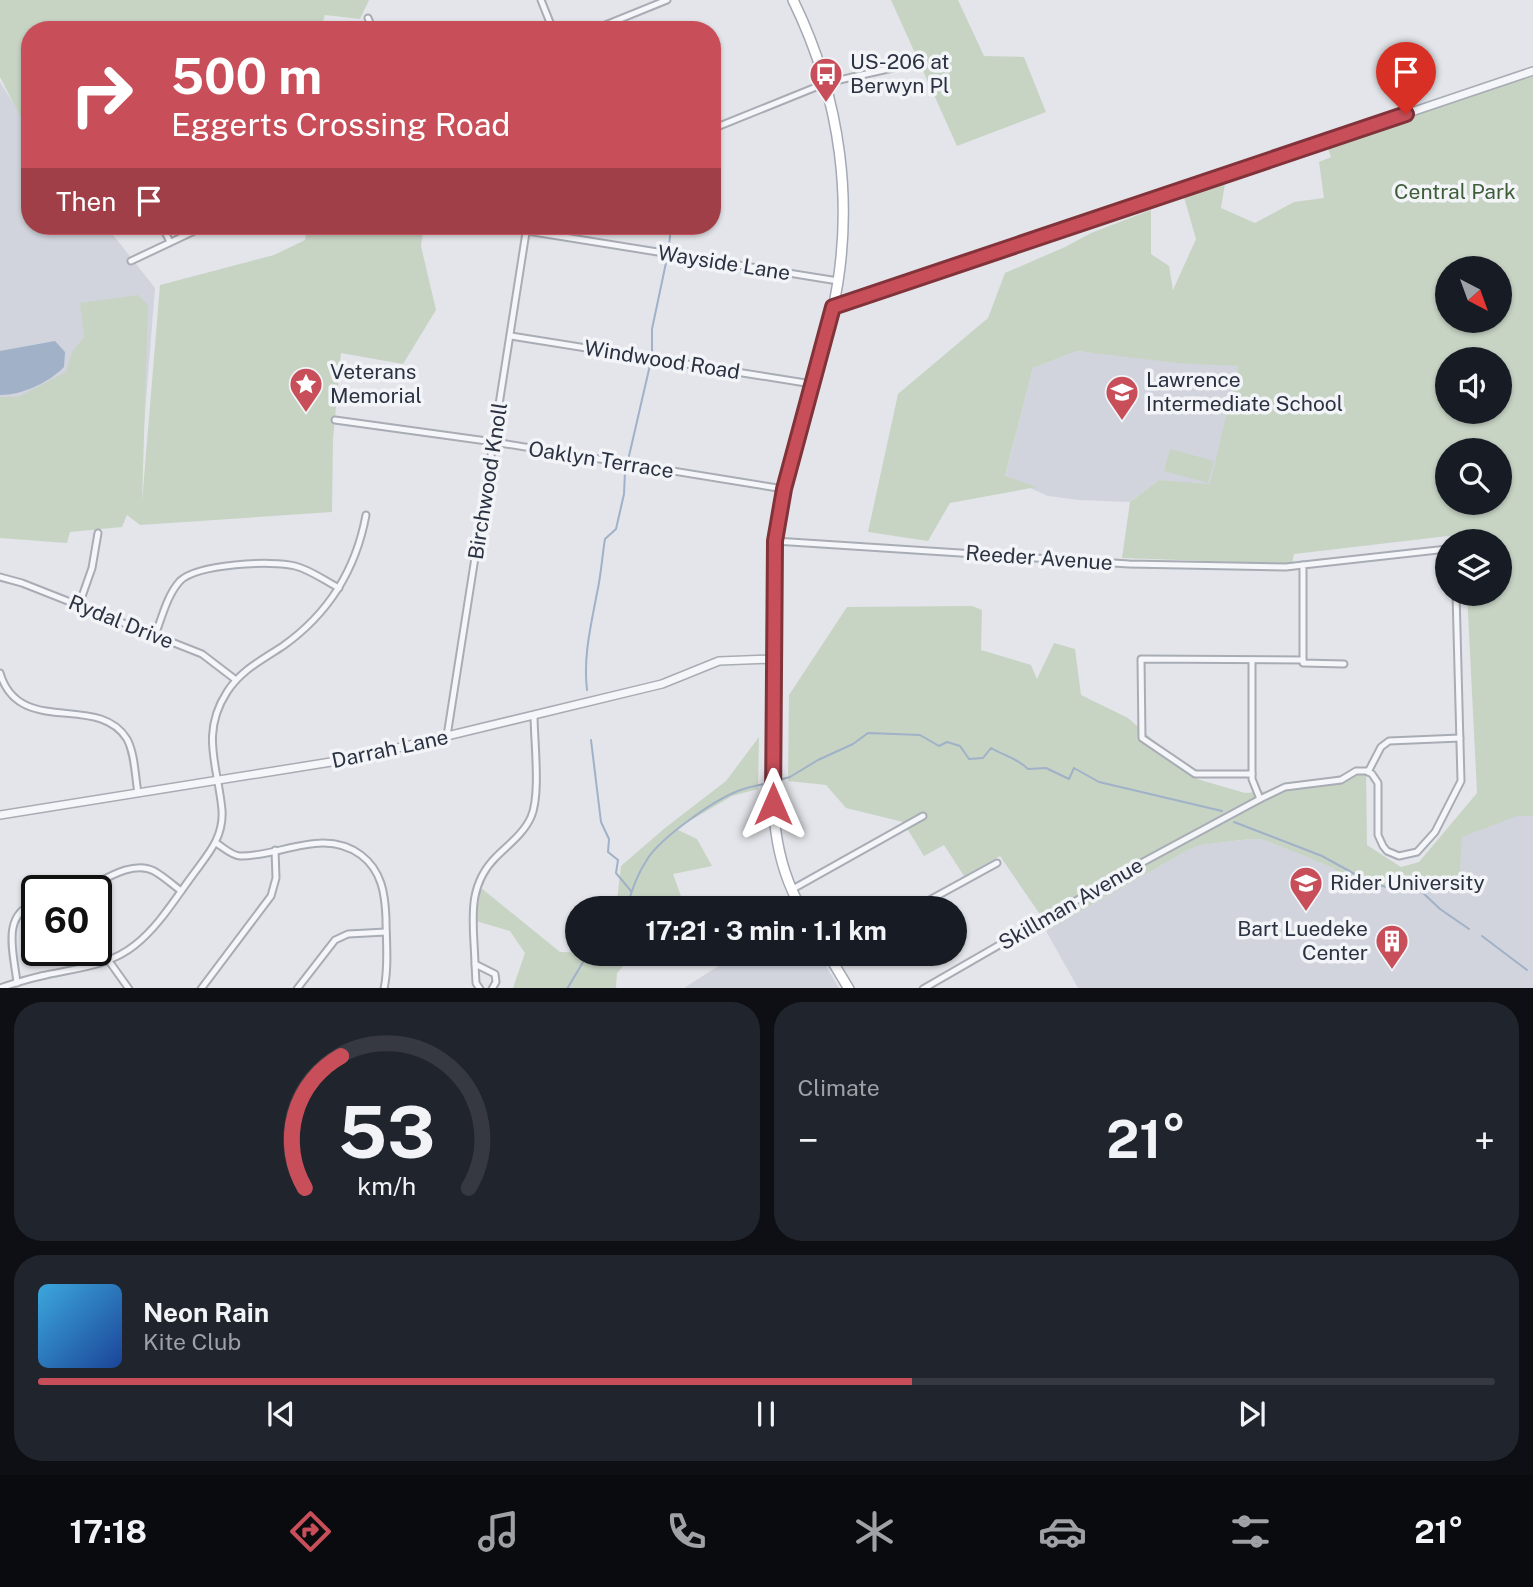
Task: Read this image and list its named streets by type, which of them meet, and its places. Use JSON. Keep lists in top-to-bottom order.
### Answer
{
  "streets": {
    "street": [
      "Wayside Lane",
      "Windwood Road",
      "Oaklyn Terrace",
      "Birchwood Knoll",
      "Reeder Avenue",
      "Rydal Drive",
      "Darrah Lane",
      "Skillman Avenue"
    ]
  },
  "crossings": [
    ["Windwood Road", "Birchwood Knoll"],
    ["Oaklyn Terrace", "Birchwood Knoll"],
    ["Birchwood Knoll", "Darrah Lane"]
  ],
  "parks": ["Central Park"],
  "places": {
    "bus stop": ["US-206 at Berwyn Pl"],
    "place": ["Veterans Memorial"],
    "school or university": ["Lawrence Intermediate School", "Rider University"],
    "building": ["Bart Luedeke Center"]
  },
  "north": "bottom right",
  "page": {
    "turn": ["500 m", "Eggerts Crossing Road"],
    "then": "Then",
    "limit": "60",
    "trip": "17:21 · 3 min · 1.1 km",
    "tile": "Climate",
    "heat": ["−", "21°", "+"],
    "song": ["Neon Rain", "Kite Club"],
    "tabs": ["17:18", "21°"],
    "gauge": ["53", "km/h"]
  }
}
